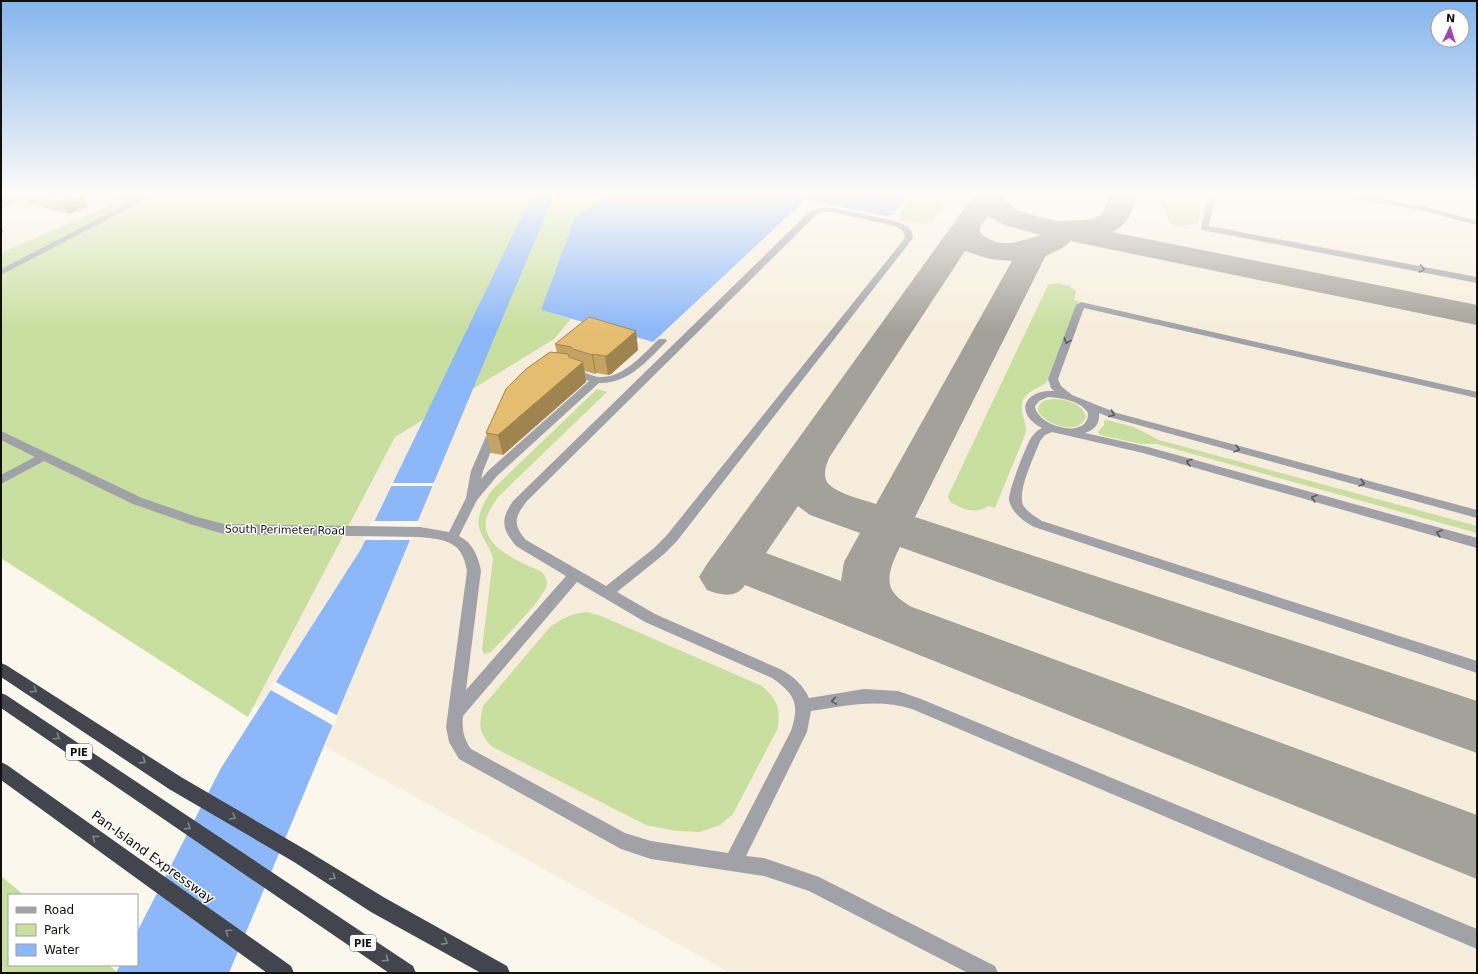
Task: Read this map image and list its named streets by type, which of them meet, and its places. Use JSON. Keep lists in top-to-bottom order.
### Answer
{
  "streets": {
    "highway": ["PIE", "Pan-Island Expressway"],
    "lane": ["South Perimeter Road"]
  },
  "legend": ["Road", "Park", "Water"],
  "north": "top"
}
